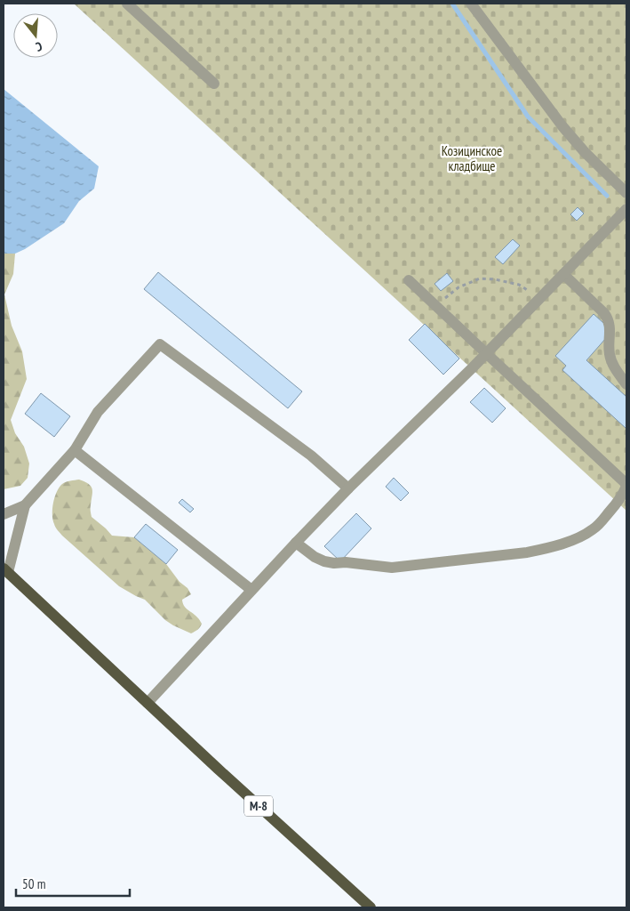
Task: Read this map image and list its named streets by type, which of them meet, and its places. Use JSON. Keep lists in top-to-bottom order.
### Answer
{
  "streets": {
    "main road": ["М-8"]
  },
  "parks": ["Козицинское кладбище"],
  "scale_bar": "50 m",
  "north": "bottom"
}
